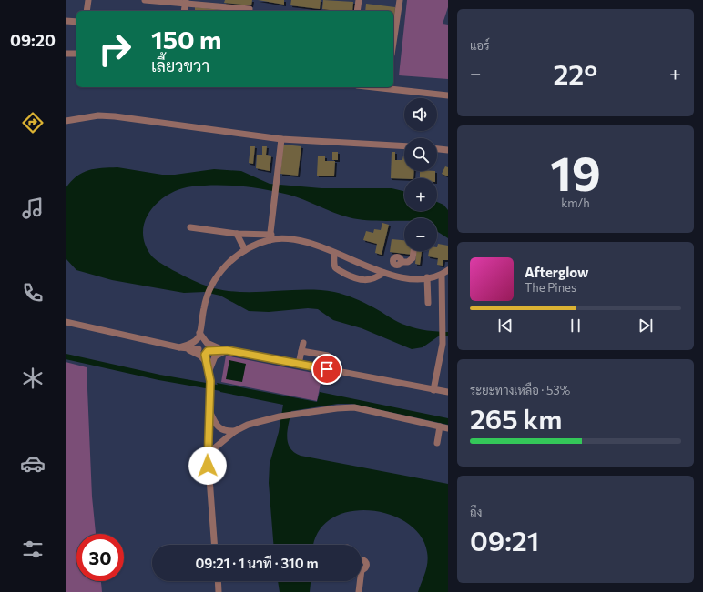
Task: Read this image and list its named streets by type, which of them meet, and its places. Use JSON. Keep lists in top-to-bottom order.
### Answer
{
  "page": {
    "tabs": "09:20",
    "tile": [
      "แอร์",
      ["19", "km/h"],
      ["ระยะทางเหลือ · 53%", "265 km"],
      ["ถึง", "09:21"]
    ],
    "turn": ["150 m", "เลี้ยวขวา"],
    "heat": ["−", "22°", "+"],
    "map_buttons": ["+", "−"],
    "song": ["Afterglow", "The Pines"],
    "limit": "30",
    "trip": "09:21 · 1 นาที · 310 m"
  }
}
